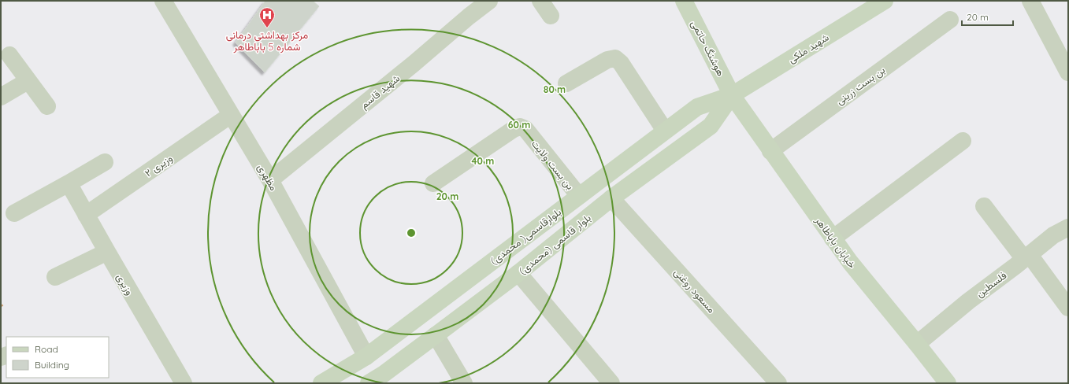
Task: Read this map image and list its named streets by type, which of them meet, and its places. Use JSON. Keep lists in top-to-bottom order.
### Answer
{
  "streets": {
    "main road": [
      "هوشنگ حاتمی",
      "شهید ملکی",
      "بلوارقاسمی( محمدی)",
      "خیابان باباطاهر",
      "بلوار قاسمی (محمدی)"
    ],
    "street": [
      "بن بست زرینی",
      "شهید قاسم",
      "بن بست ولایت",
      "وزیری ۲",
      "مظهری",
      "وزیری",
      "فلسطین",
      "مسعود روغنی"
    ]
  },
  "crossings": [
    ["هوشنگ حاتمی", "شهید ملکی"],
    ["هوشنگ حاتمی", "بلوارقاسمی( محمدی)"],
    ["هوشنگ حاتمی", "خیابان باباطاهر"],
    ["هوشنگ حاتمی", "بلوار قاسمی (محمدی)"],
    ["شهید ملکی", "بلوارقاسمی( محمدی)"],
    ["شهید ملکی", "خیابان باباطاهر"],
    ["شهید ملکی", "بلوار قاسمی (محمدی)"],
    ["بن بست زرینی", "خیابان باباطاهر"],
    ["شهید قاسم", "مظهری"],
    ["بن بست ولایت", "بلوارقاسمی( محمدی)"],
    ["وزیری ۲", "مظهری"],
    ["وزیری ۲", "وزیری"],
    ["مظهری", "بلوارقاسمی( محمدی)"],
    ["بلوارقاسمی( محمدی)", "خیابان باباطاهر"],
    ["بلوارقاسمی( محمدی)", "بلوار قاسمی (محمدی)"],
    ["خیابان باباطاهر", "بلوار قاسمی (محمدی)"],
    ["خیابان باباطاهر", "فلسطین"],
    ["بلوار قاسمی (محمدی)", "مسعود روغنی"]
  ],
  "places": {
    "hospital": ["مرکز بهداشتی درمانی شماره 5 باباطاهر"]
  },
  "legend": ["Road", "Building"],
  "scale_bar": "20 m",
  "rings": [
    "80 m",
    "60 m",
    "40 m",
    "20 m"
  ]
}
